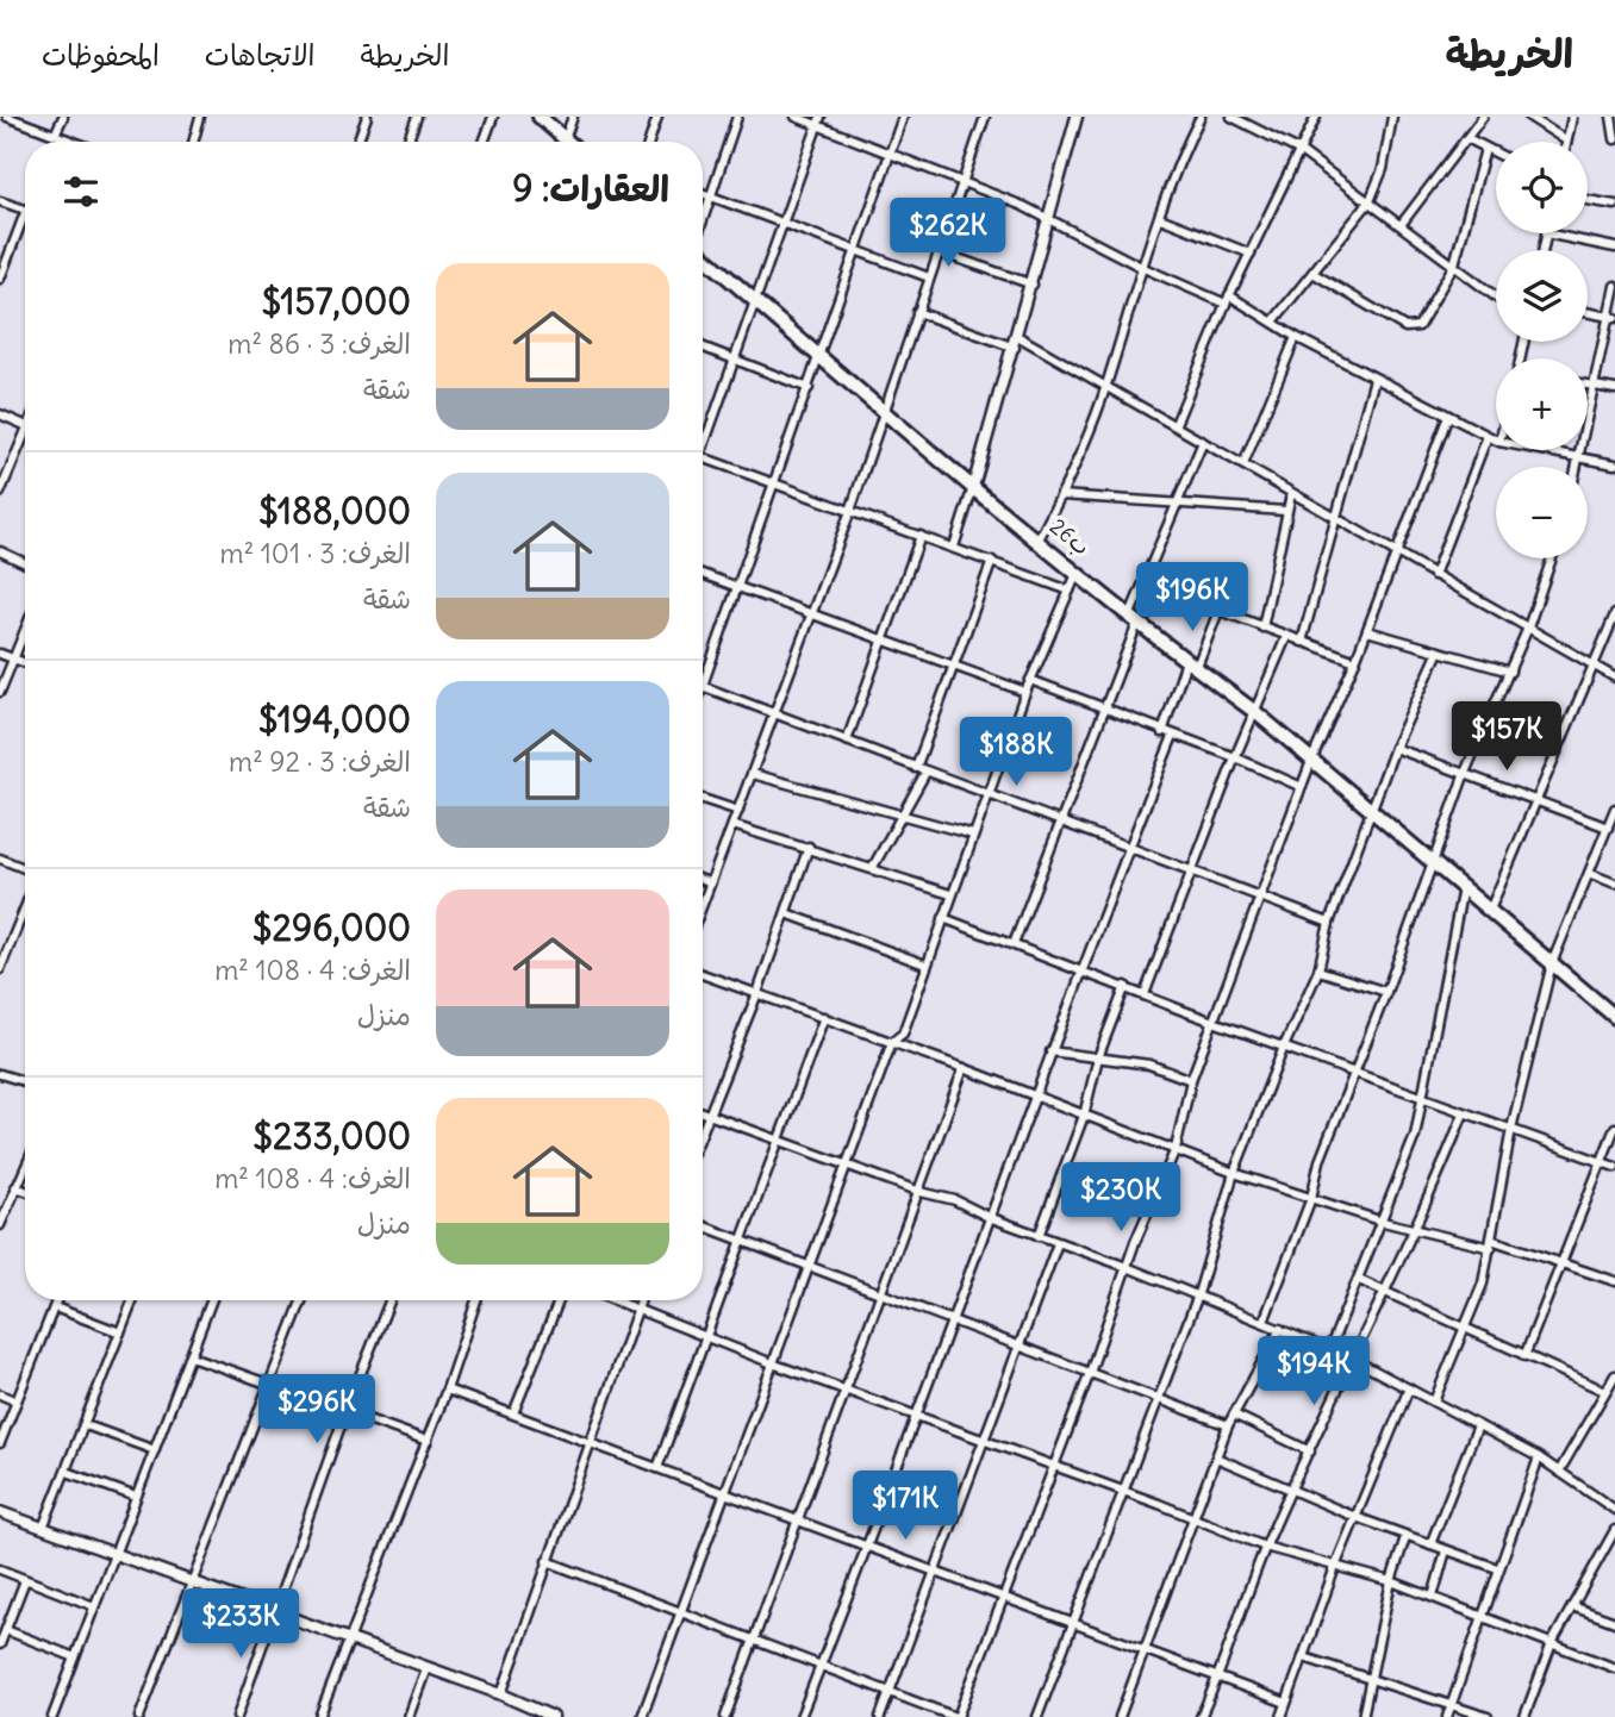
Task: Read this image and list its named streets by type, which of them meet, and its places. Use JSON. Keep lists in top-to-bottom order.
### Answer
{
  "streets": {
    "highway": ["26ب"]
  },
  "page": {
    "header": "الخريطة",
    "nav": ["الخريطة", "الاتجاهات", "المحفوظات"],
    "map_buttons": ["+", "−"],
    "heading": "العقارات: 9",
    "price": [
      "$262K",
      "$196K",
      "$157K",
      "$188K",
      "$230K",
      "$194K",
      "$296K",
      "$171K",
      "$233K"
    ],
    "list": [
      {
        "name": "$157,000",
        "note": "الغرف: 3 · 86 m² · شقة"
      },
      {
        "name": "$188,000",
        "note": "الغرف: 3 · 101 m² · شقة"
      },
      {
        "name": "$194,000",
        "note": "الغرف: 3 · 92 m² · شقة"
      },
      {
        "name": "$296,000",
        "note": "الغرف: 4 · 108 m² · منزل"
      },
      {
        "name": "$233,000",
        "note": "الغرف: 4 · 108 m² · منزل"
      }
    ]
  }
}
